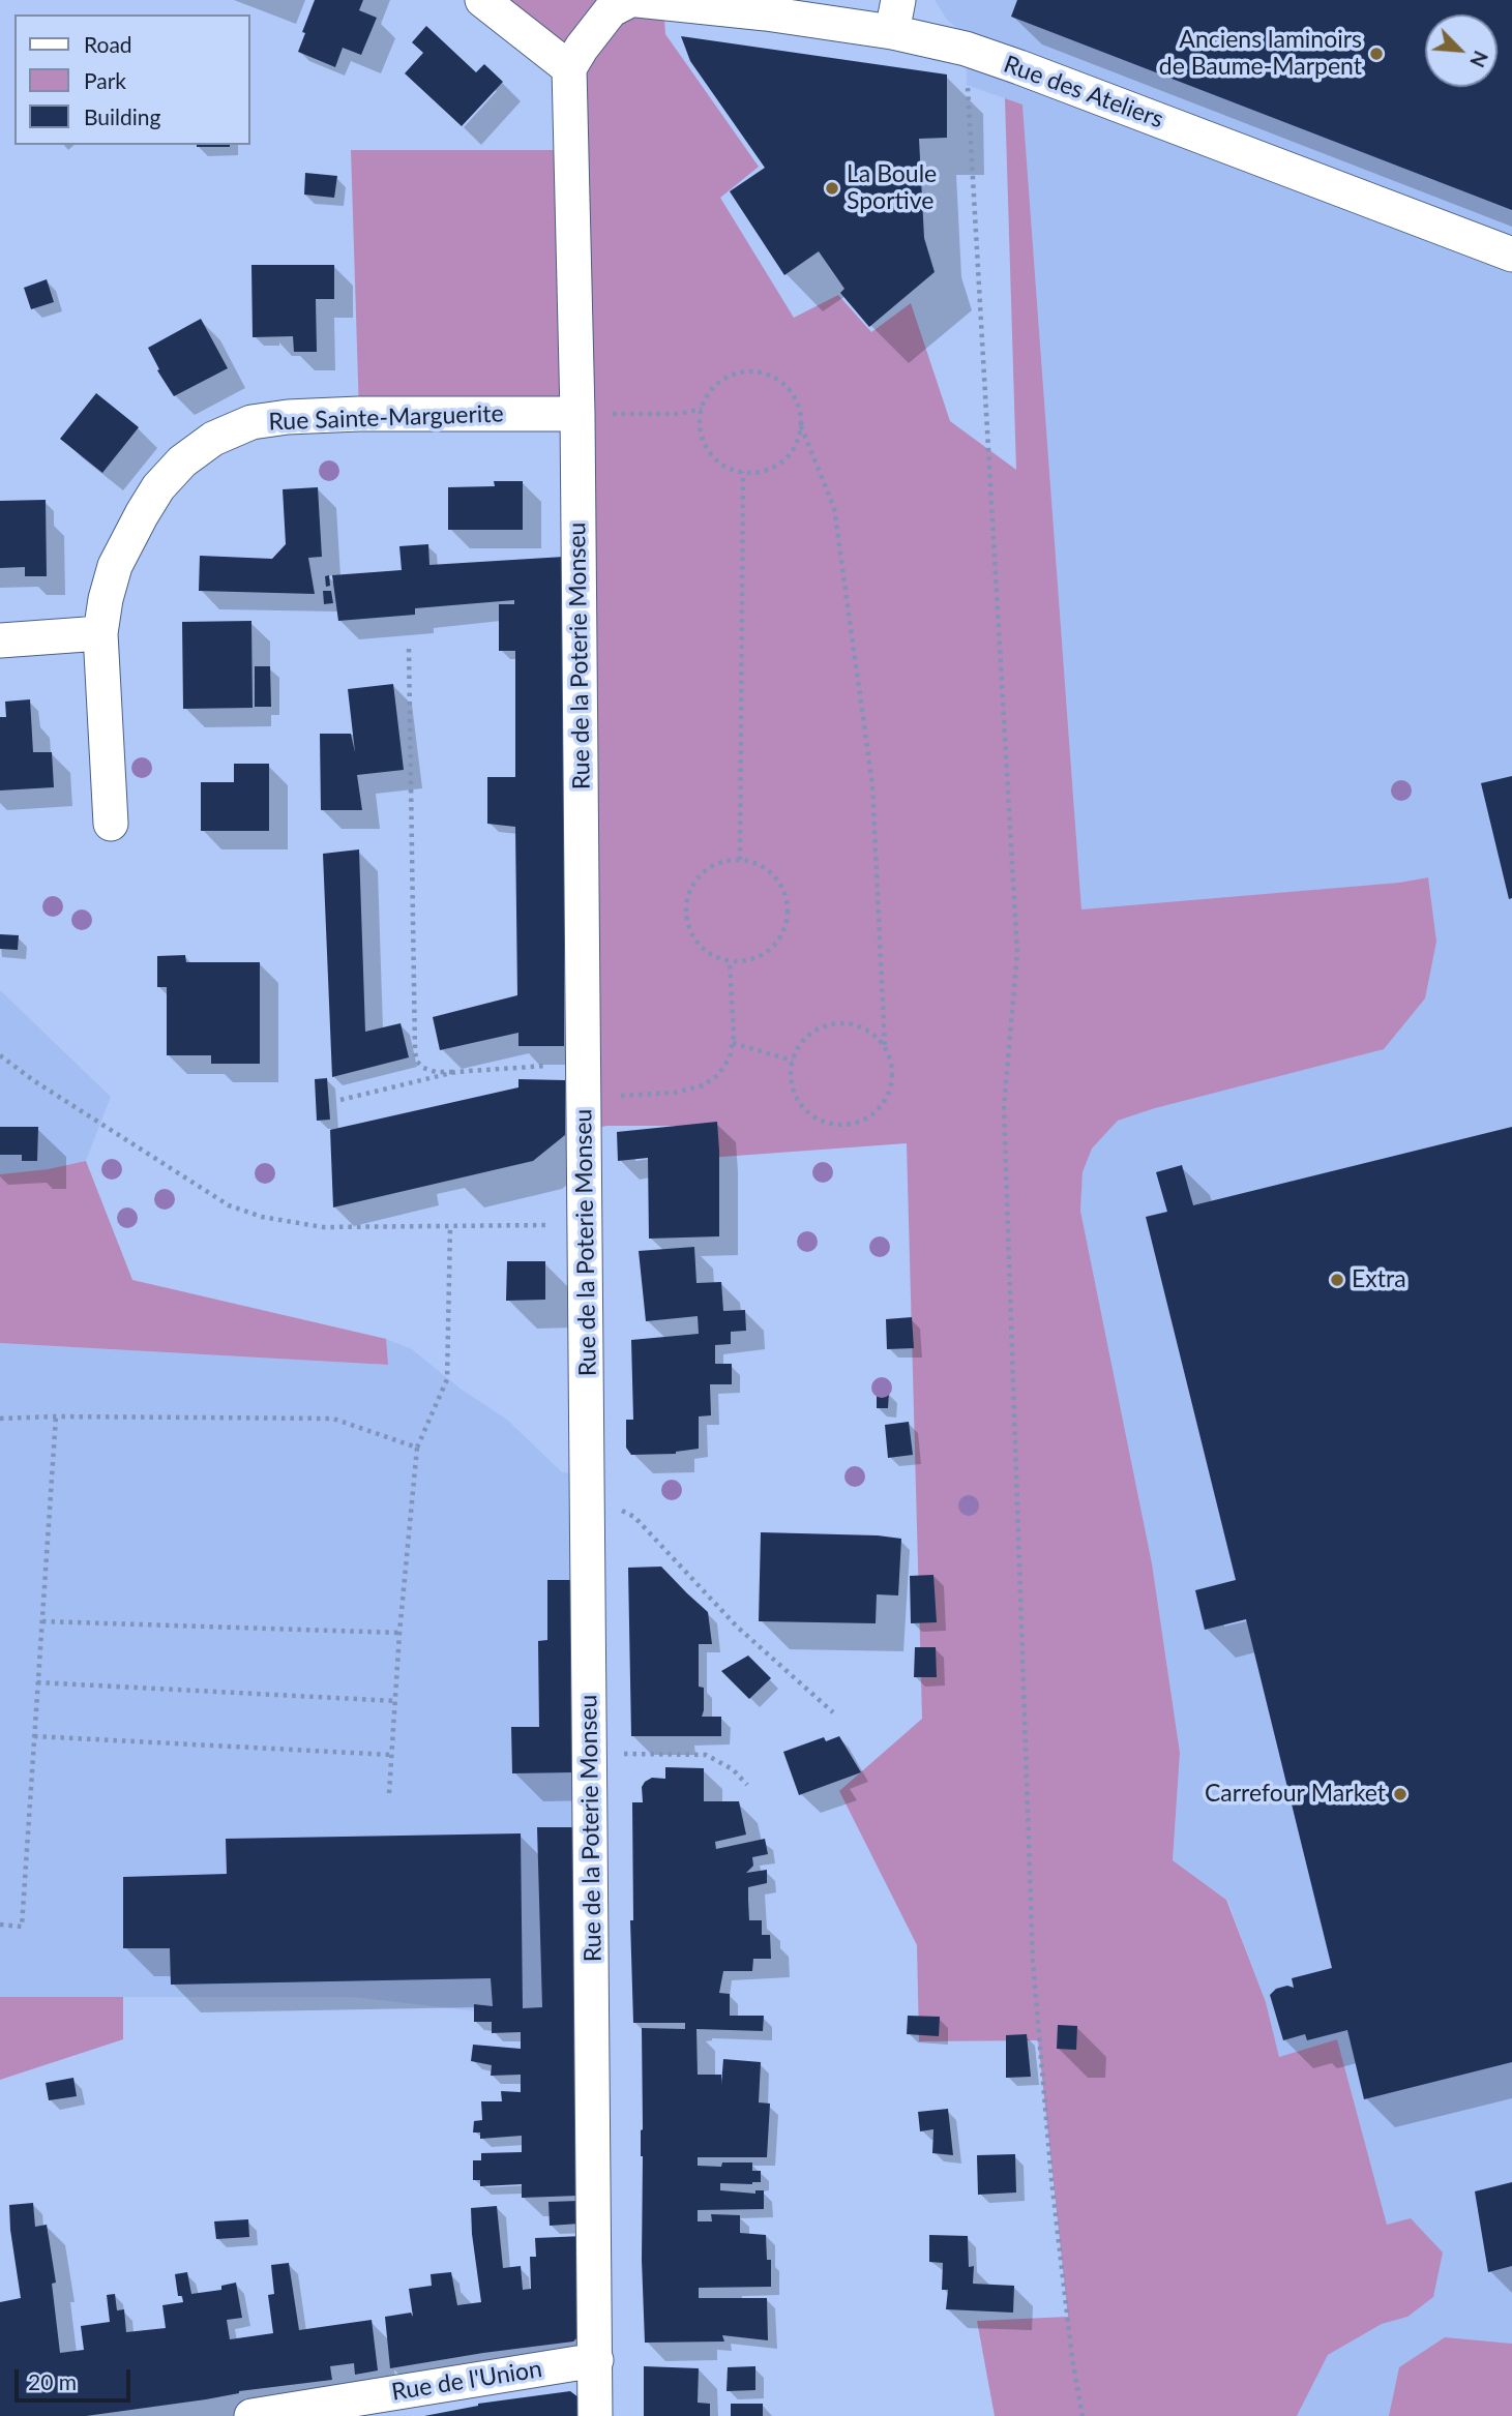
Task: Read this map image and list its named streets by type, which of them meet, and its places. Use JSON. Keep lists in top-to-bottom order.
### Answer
{
  "streets": {
    "street": [
      "Rue des Ateliers",
      "Rue Sainte-Marguerite",
      "Rue de la Poterie Monseu",
      "Rue de l'Union"
    ]
  },
  "crossings": [
    ["Rue Sainte-Marguerite", "Rue de la Poterie Monseu"],
    ["Rue de la Poterie Monseu", "Rue de l'Union"]
  ],
  "places": [
    "Anciens laminoirs de Baume-Marpent",
    "La Boule Sportive",
    "Extra",
    "Carrefour Market"
  ],
  "legend": ["Road", "Park", "Building"],
  "scale_bar": "20 m",
  "north": "bottom right"
}
